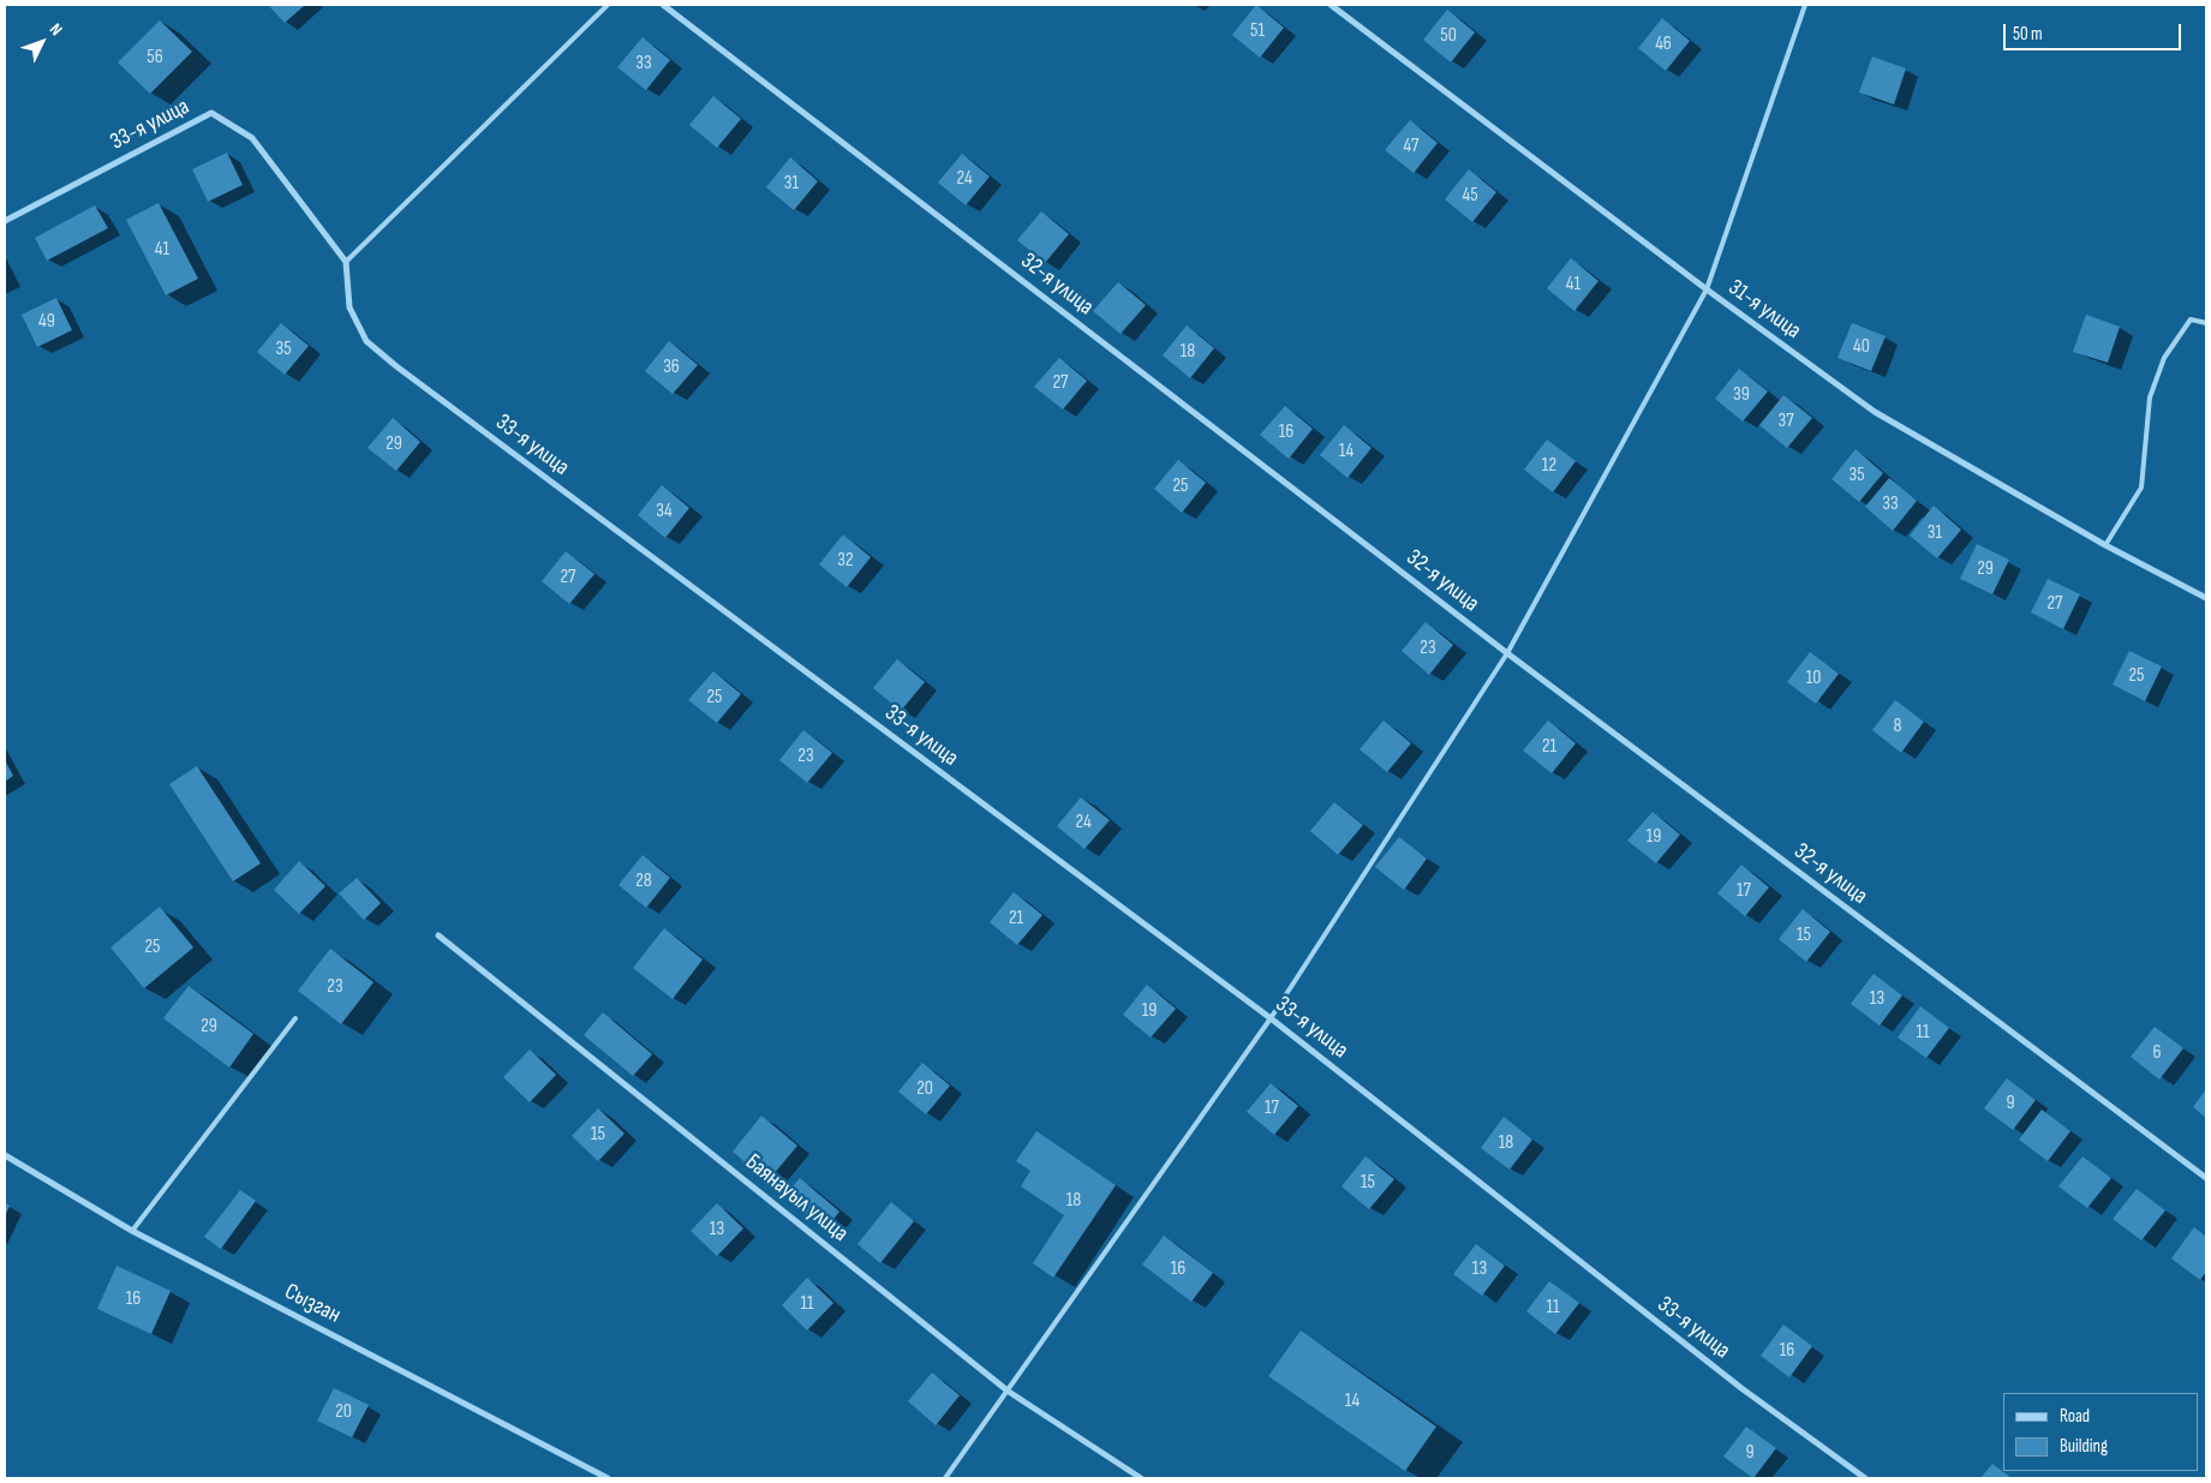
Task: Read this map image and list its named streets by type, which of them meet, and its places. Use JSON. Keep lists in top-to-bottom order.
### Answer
{
  "streets": {
    "street": [
      "33-я улица",
      "32-я улица",
      "31-я улица",
      "Баянауыл улица",
      "Сызган"
    ]
  },
  "house_numbers": [
    "51",
    "50",
    "46",
    "56",
    "33",
    "47",
    "24",
    "31",
    "45",
    "41",
    "41",
    "49",
    "40",
    "35",
    "18",
    "36",
    "27",
    "39",
    "37",
    "16",
    "29",
    "14",
    "12",
    "35",
    "25",
    "33",
    "34",
    "31",
    "32",
    "29",
    "27",
    "27",
    "23",
    "25",
    "10",
    "25",
    "8",
    "21",
    "23",
    "24",
    "19",
    "28",
    "17",
    "21",
    "15",
    "25",
    "23",
    "13",
    "19",
    "29",
    "11",
    "6",
    "20",
    "9",
    "17",
    "15",
    "18",
    "15",
    "18",
    "13",
    "16",
    "13",
    "16",
    "11",
    "11",
    "16",
    "14",
    "20",
    "9"
  ],
  "legend": ["Road", "Building"],
  "scale_bar": "50 m",
  "north": "top right"
}
